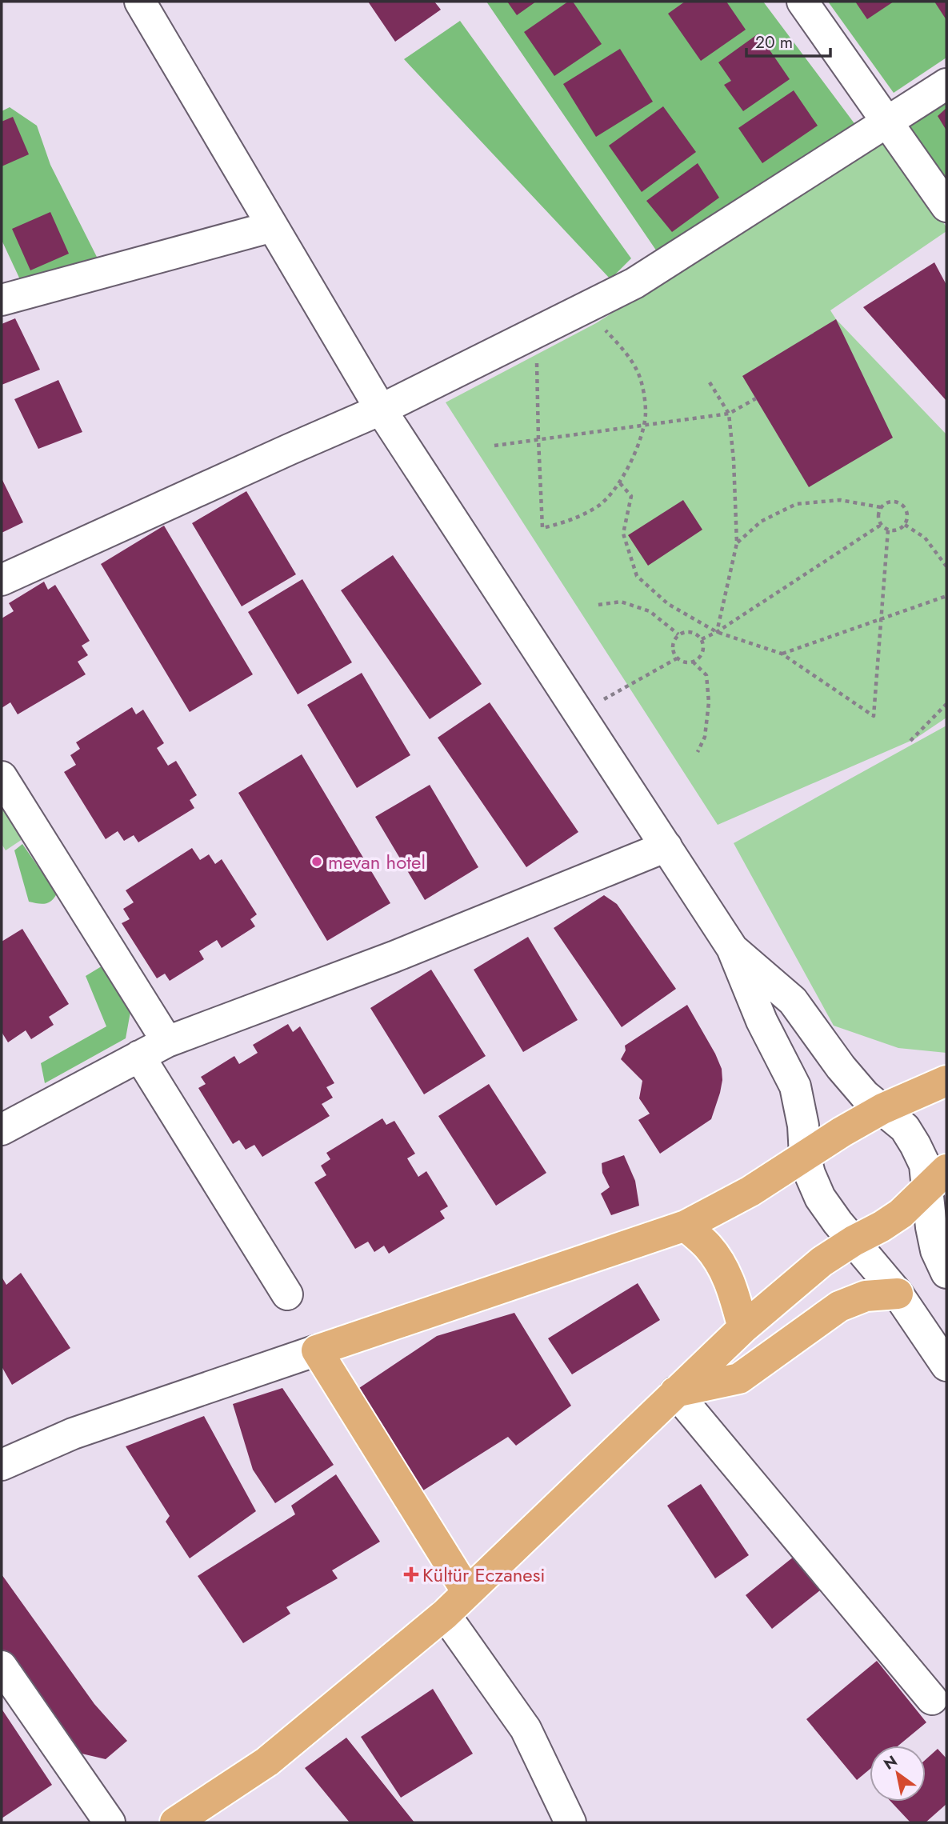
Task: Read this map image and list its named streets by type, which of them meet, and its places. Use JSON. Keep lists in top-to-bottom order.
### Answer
{
  "places": {
    "other": ["mevan hotel"],
    "health": ["Kültür Eczanesi"]
  },
  "scale_bar": "20 m",
  "north": "top left"
}
